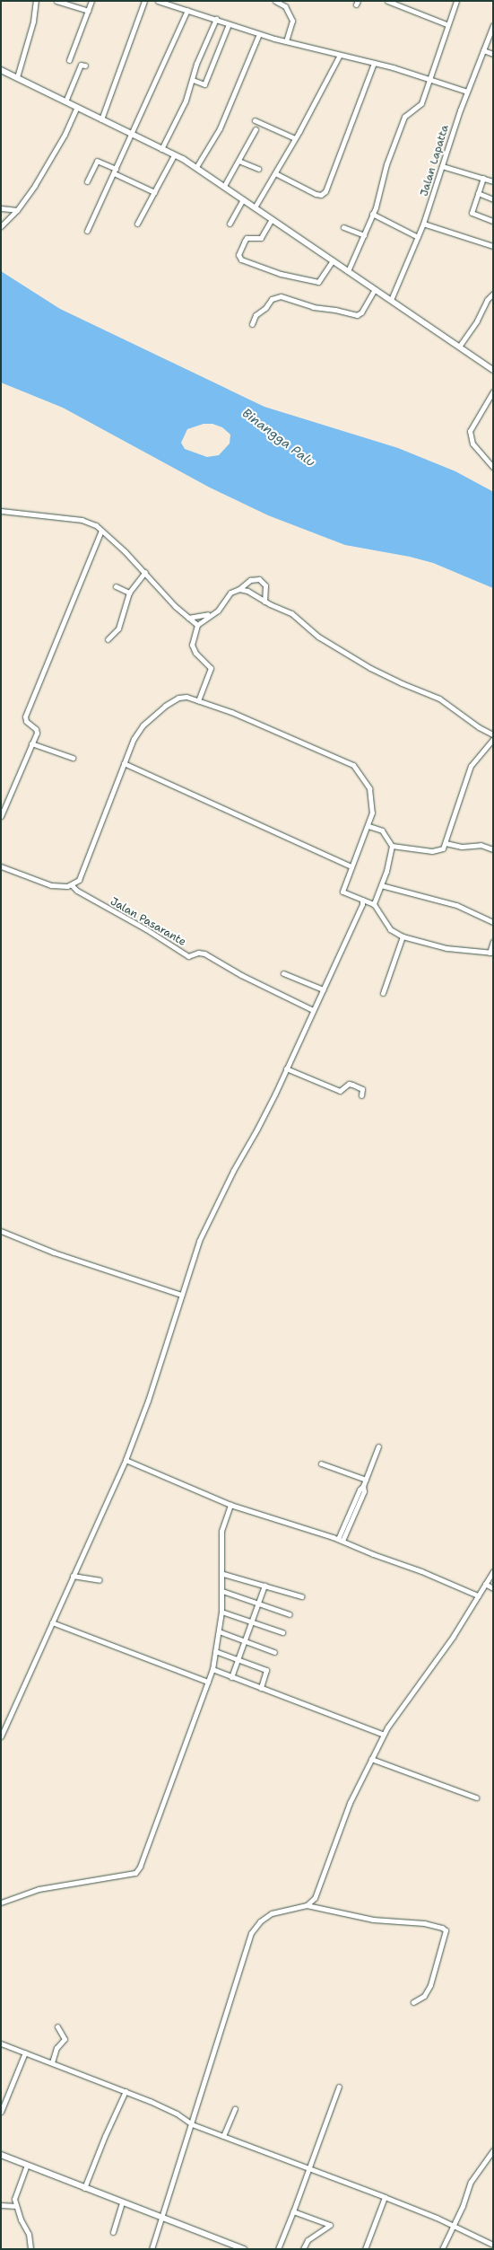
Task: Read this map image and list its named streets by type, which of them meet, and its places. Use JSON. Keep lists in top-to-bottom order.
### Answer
{
  "streets": {
    "street": ["Jalan Lapatta", "Jalan Pasarante"]
  },
  "water": ["Binangga Palu"]
}
